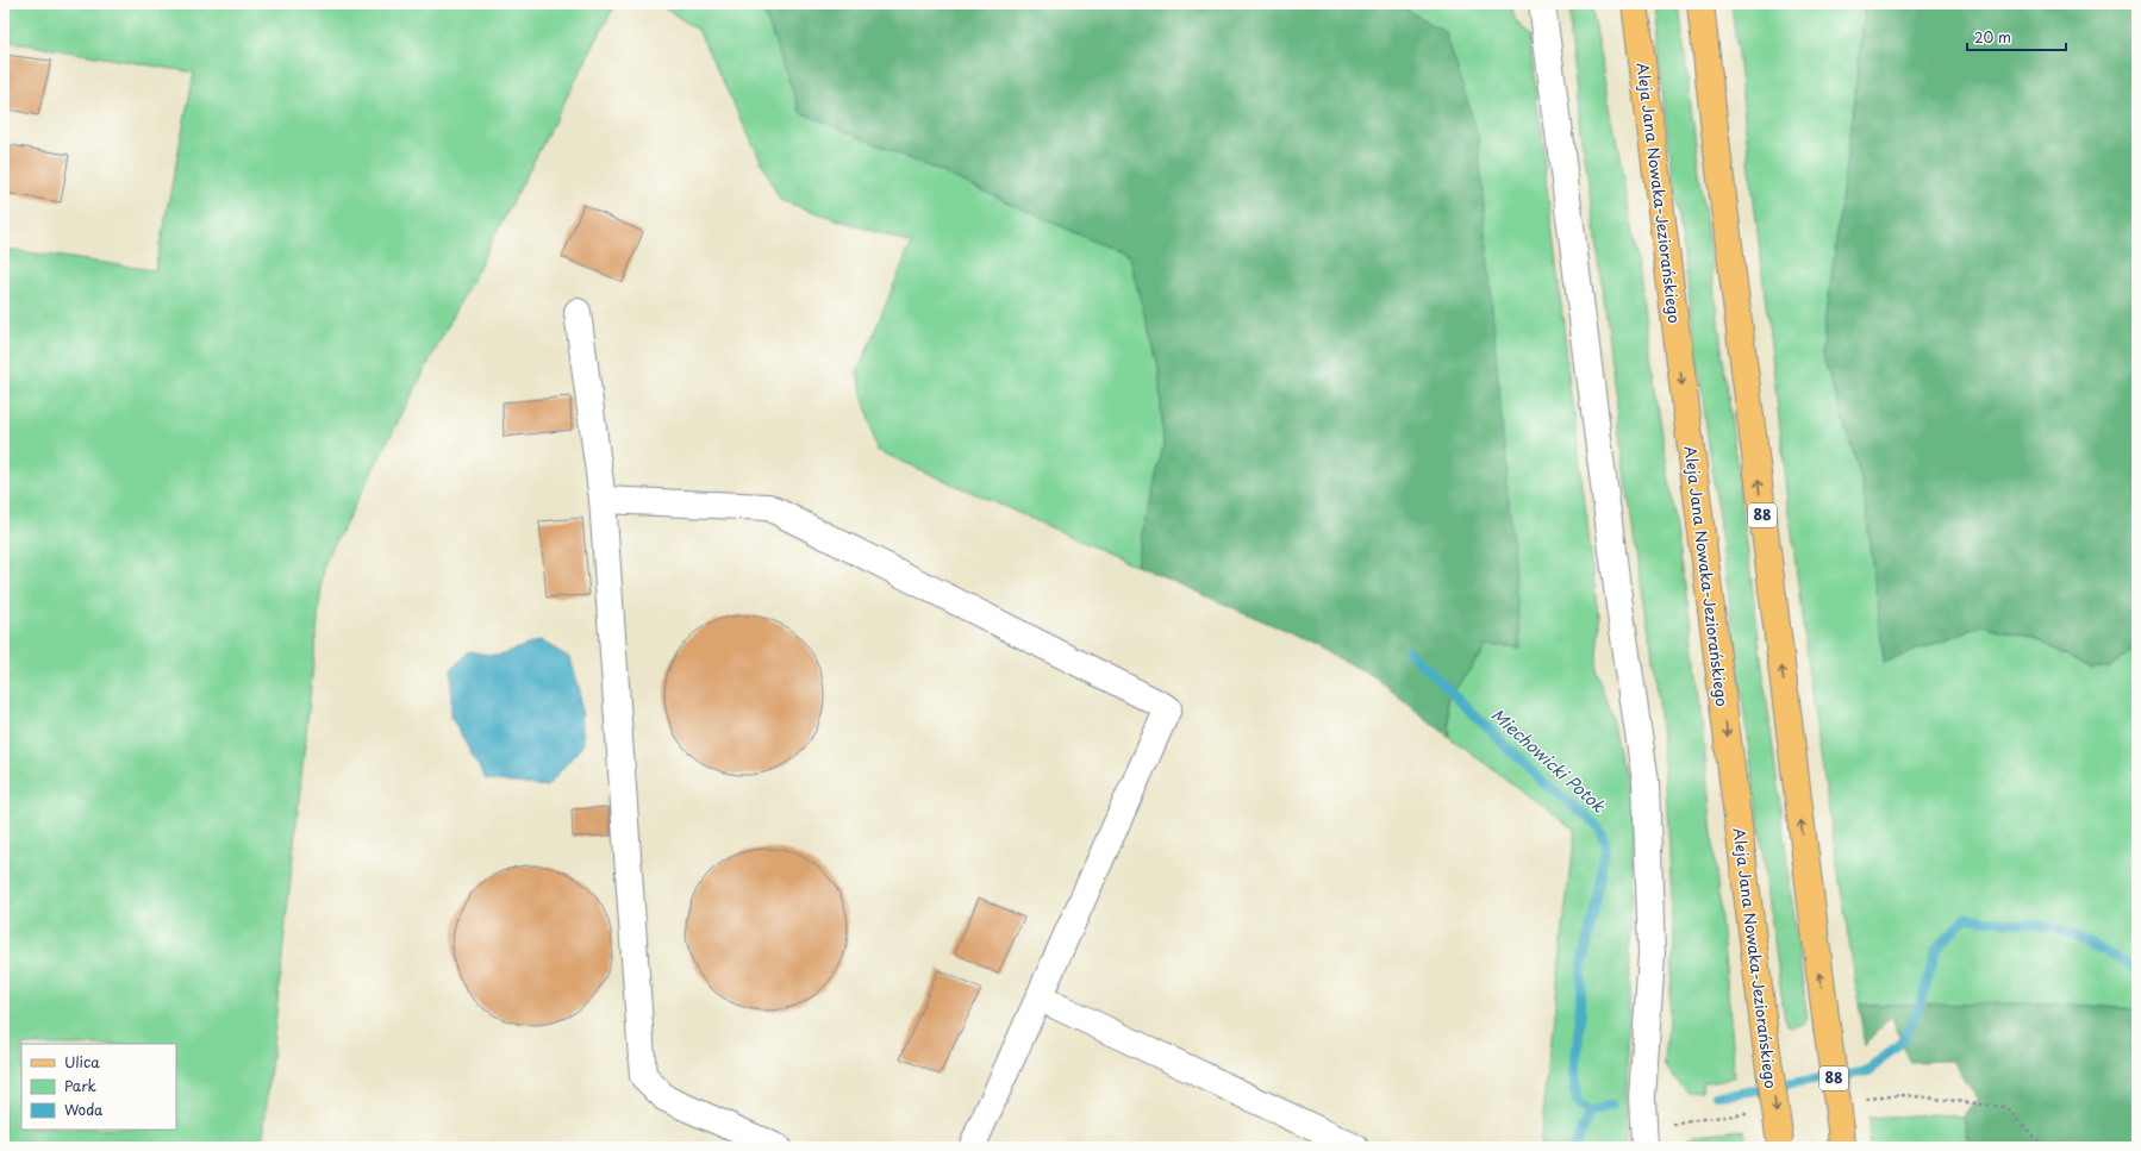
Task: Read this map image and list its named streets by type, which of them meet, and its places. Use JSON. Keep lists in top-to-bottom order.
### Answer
{
  "streets": {
    "main road": ["Aleja Jana Nowaka-Jeziorańskiego", "88"]
  },
  "water": ["Miechowicki Potok"],
  "legend": ["Ulica", "Park", "Woda"],
  "scale_bar": "20 m"
}
